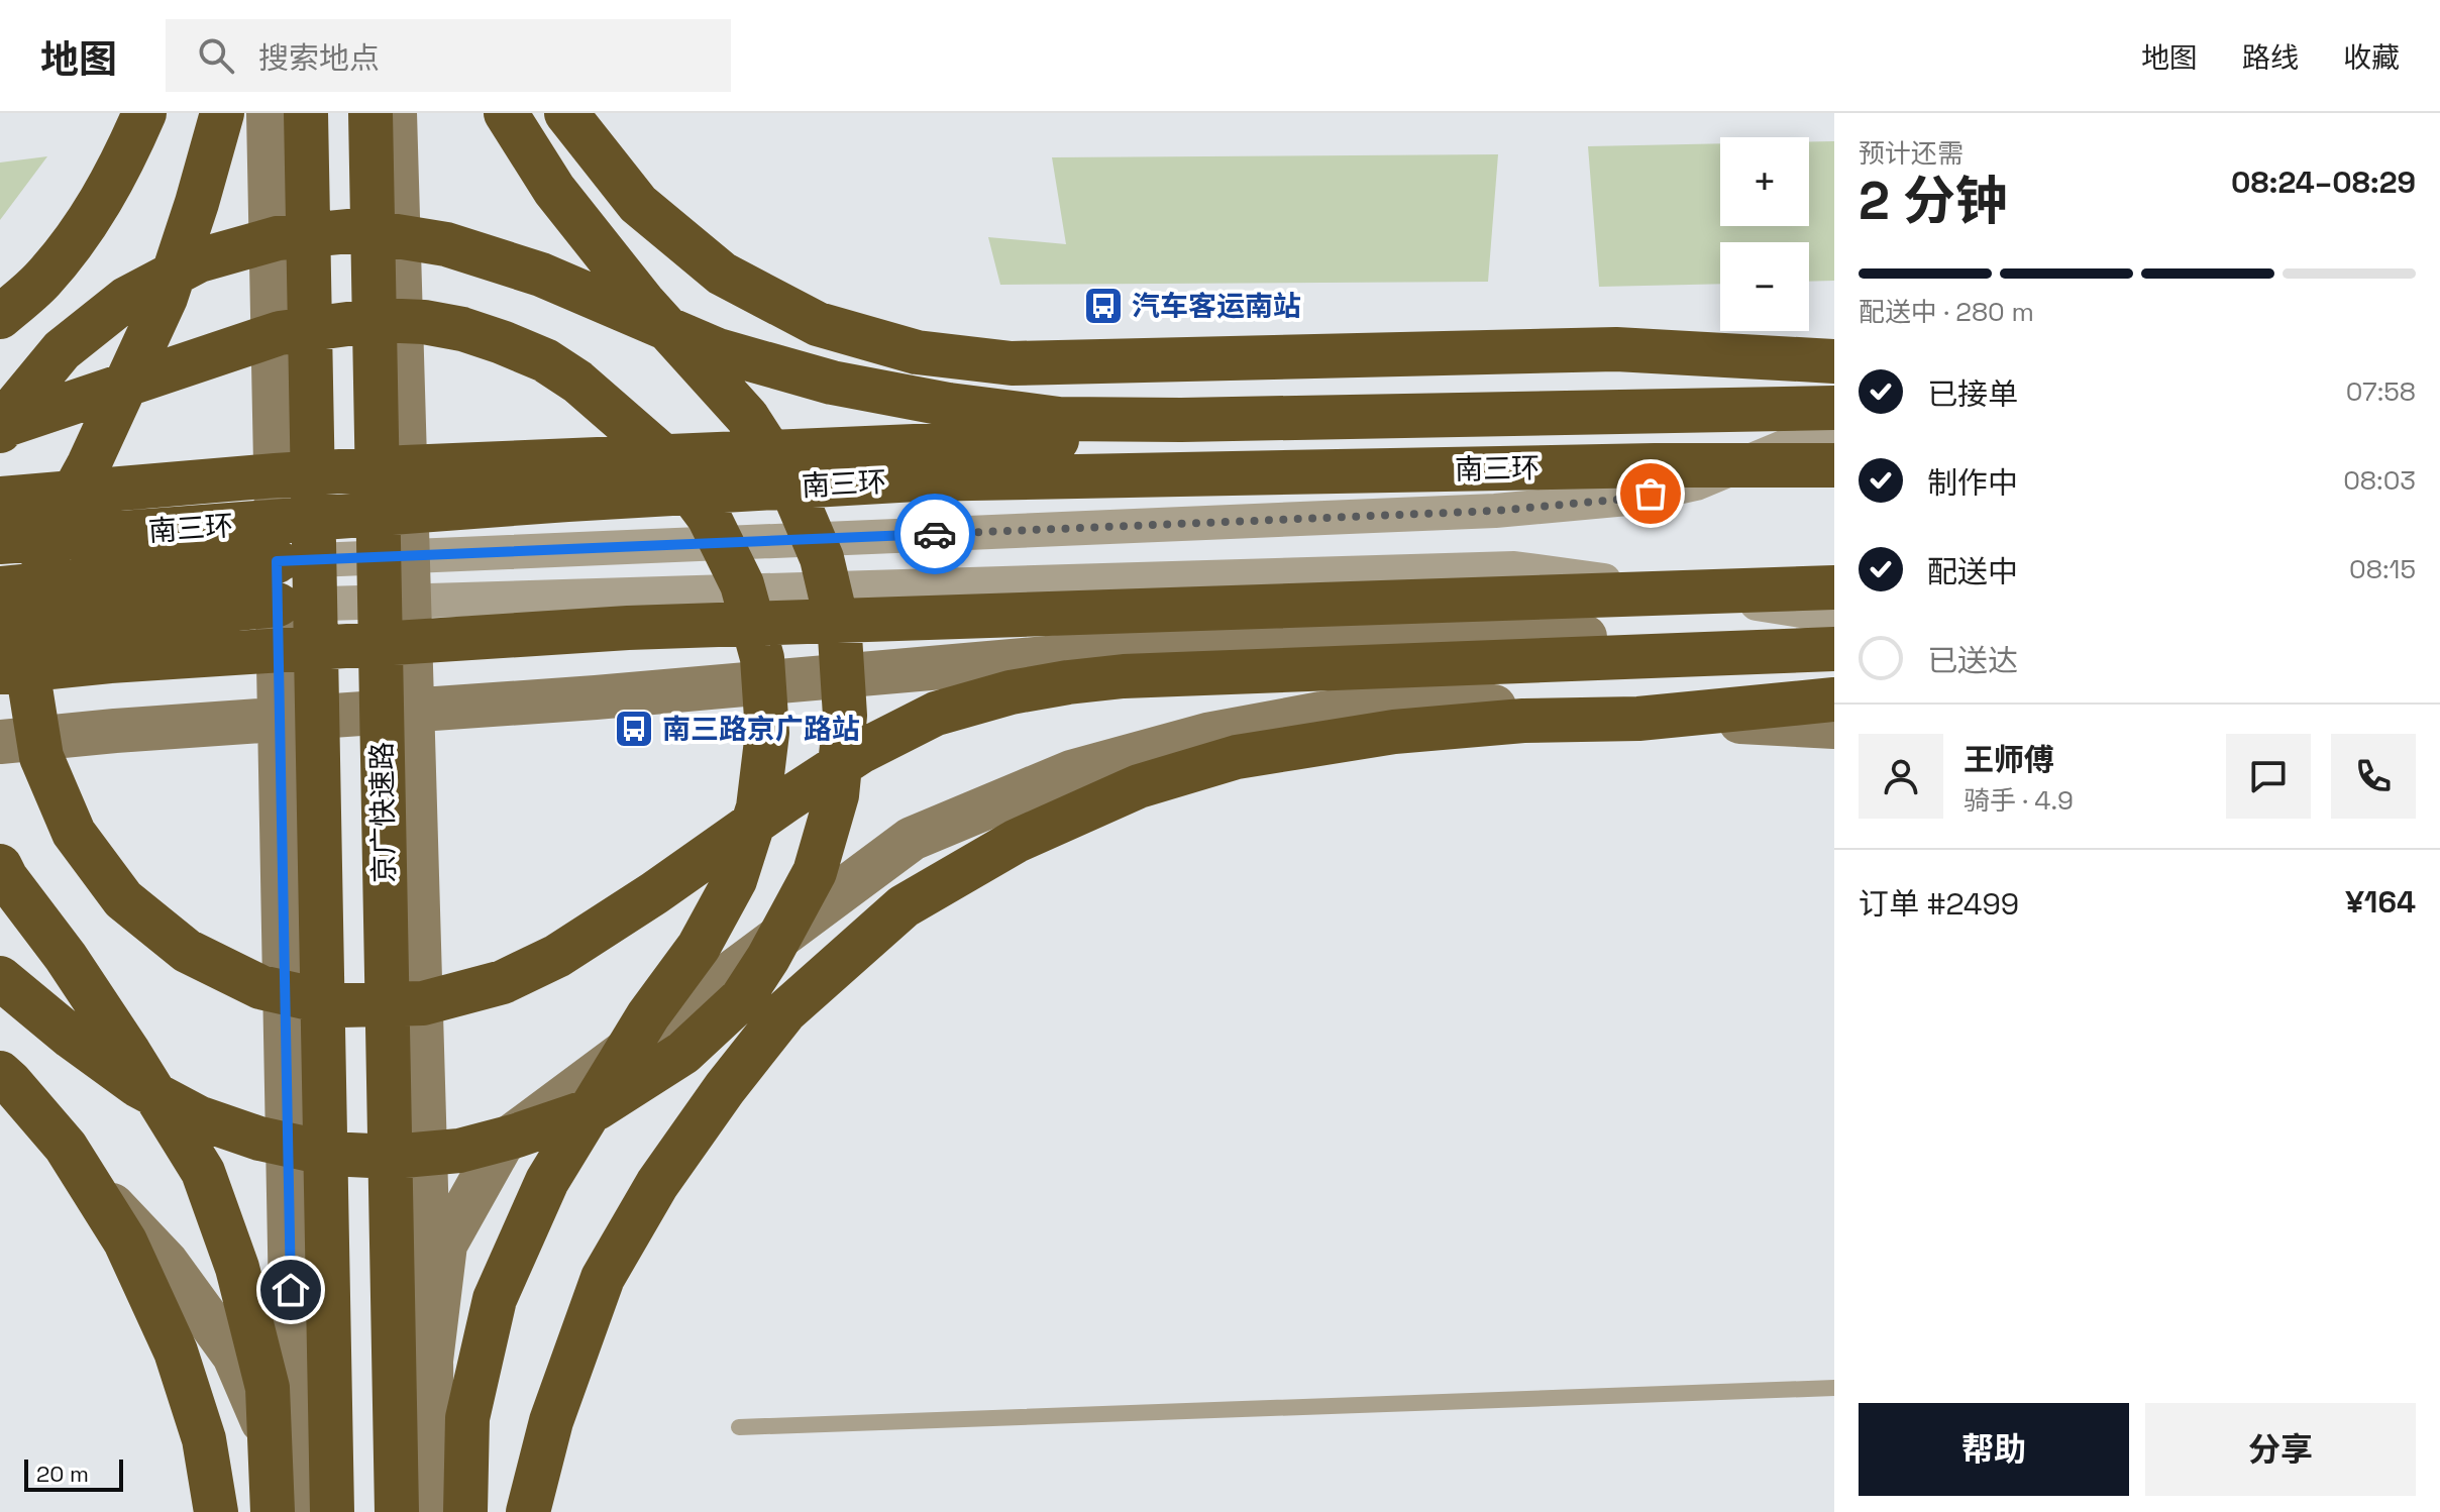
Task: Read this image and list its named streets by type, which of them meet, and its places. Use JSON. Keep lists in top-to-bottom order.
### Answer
{
  "streets": {
    "highway": ["南三环", "京广快速路"]
  },
  "places": {
    "bus stop": ["汽车客运南站", "南三路京广路站"]
  },
  "scale_bar": "20 m",
  "page": {
    "header": "地图",
    "search": "搜索地点",
    "nav": ["地图", "路线", "收藏"],
    "heading": ["2 分钟", "预计还需", "08:24–08:29"],
    "panel": [
      "王师傅",
      "骑手 · 4.9",
      "订单 #2499",
      "¥164"
    ],
    "map_buttons": ["+", "−"],
    "bar": "配送中 · 280 m",
    "list": [
      ["已接单", "07:58"],
      ["制作中", "08:03"],
      ["配送中", "08:15"],
      "已送达"
    ],
    "buttons": ["帮助", "分享"],
    "scale": "20 m"
  }
}
